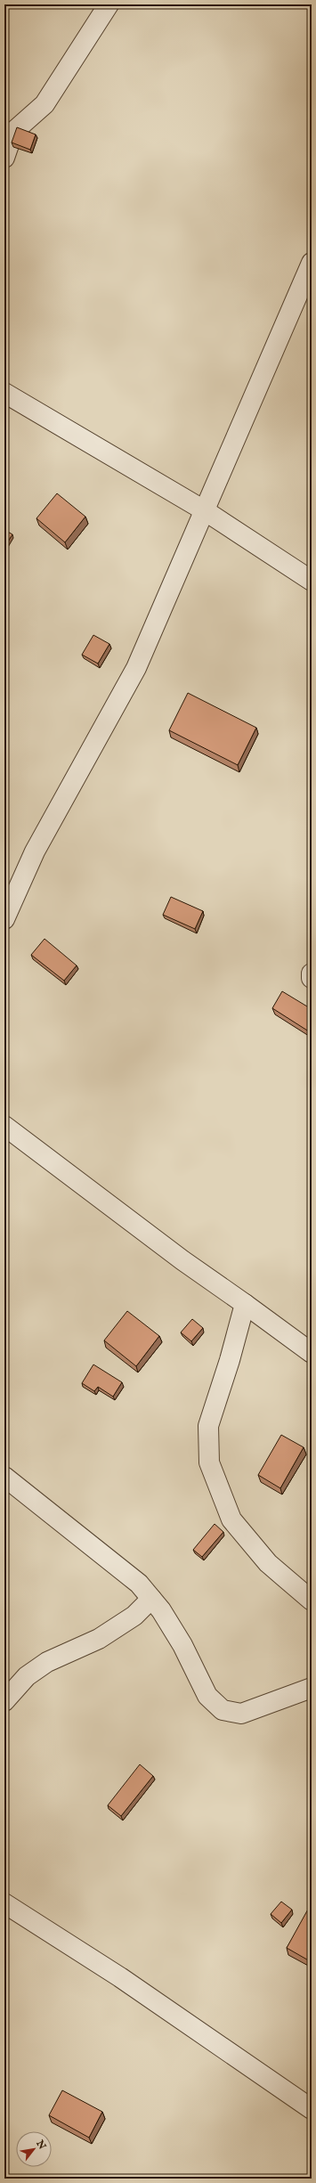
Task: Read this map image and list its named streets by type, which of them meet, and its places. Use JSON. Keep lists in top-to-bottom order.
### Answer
{
  "north": "top right"
}
